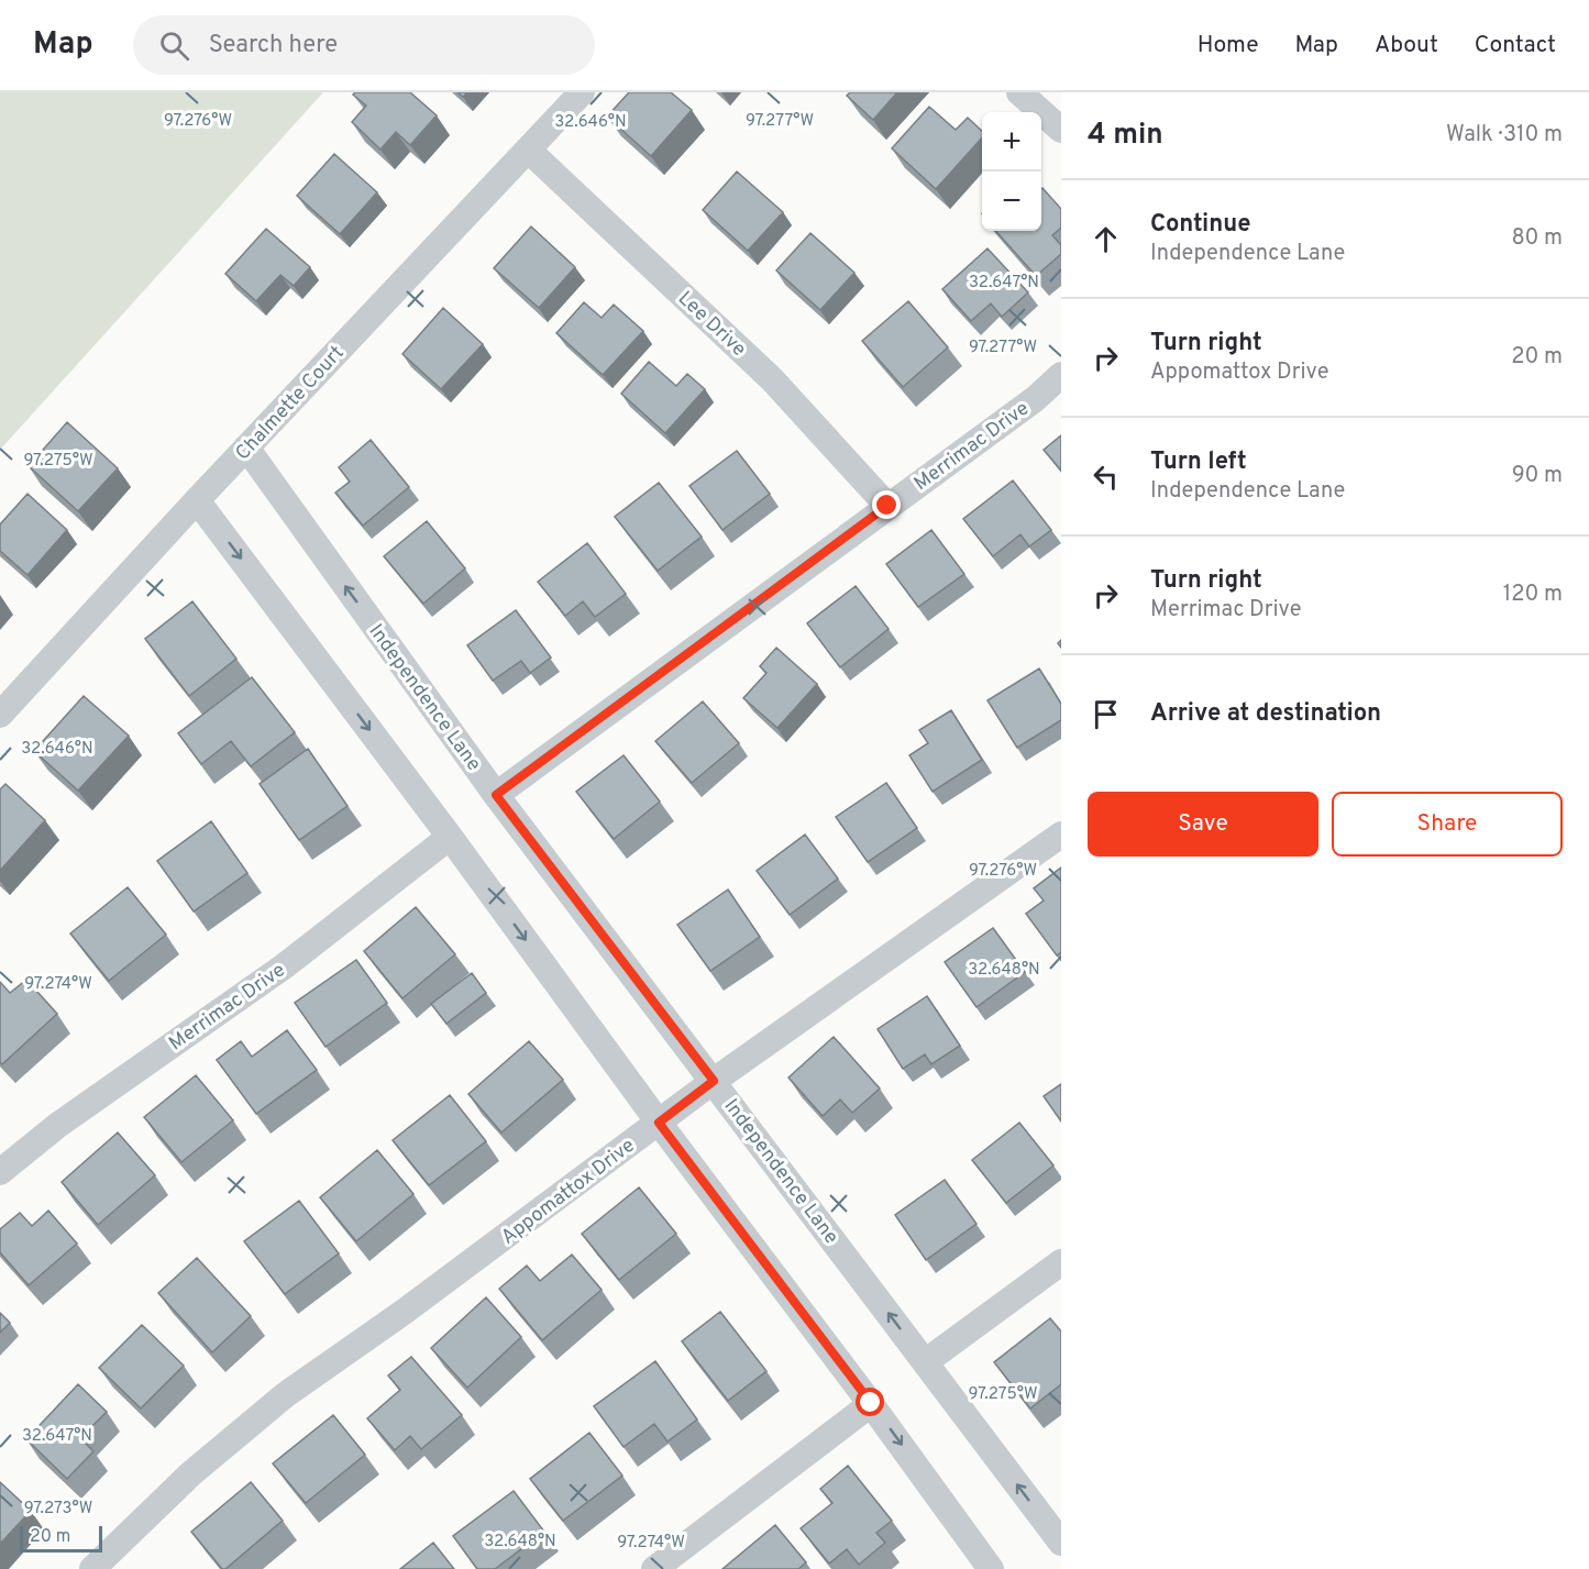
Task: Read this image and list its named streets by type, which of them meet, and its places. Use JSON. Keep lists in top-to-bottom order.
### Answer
{
  "streets": {
    "street": [
      "Lee Drive",
      "Chalmette Court",
      "Merrimac Drive",
      "Independence Lane",
      "Appomattox Drive"
    ]
  },
  "crossings": [
    ["Lee Drive", "Chalmette Court"],
    ["Lee Drive", "Merrimac Drive"],
    ["Chalmette Court", "Independence Lane"],
    ["Merrimac Drive", "Independence Lane"],
    ["Independence Lane", "Appomattox Drive"]
  ],
  "scale_bar": "20 m",
  "page": {
    "header": "Map",
    "search": "Search here",
    "nav": [
      "Home",
      "Map",
      "About",
      "Contact"
    ],
    "heading": ["4 min", "Walk · 310 m"],
    "map_buttons": ["+", "−"],
    "list": [
      ["Continue", "Independence Lane", "80 m"],
      ["Turn right", "Appomattox Drive", "20 m"],
      ["Turn left", "Independence Lane", "90 m"],
      ["Turn right", "Merrimac Drive", "120 m"],
      "Arrive at destination"
    ],
    "buttons": ["Save", "Share"],
    "scale": "20 m"
  },
  "coordinates": [
    "97.276°W",
    "97.277°W",
    "32.646°N",
    "32.647°N",
    "97.275°W",
    "32.648°N",
    "97.274°W",
    "97.273°W"
  ]
}
